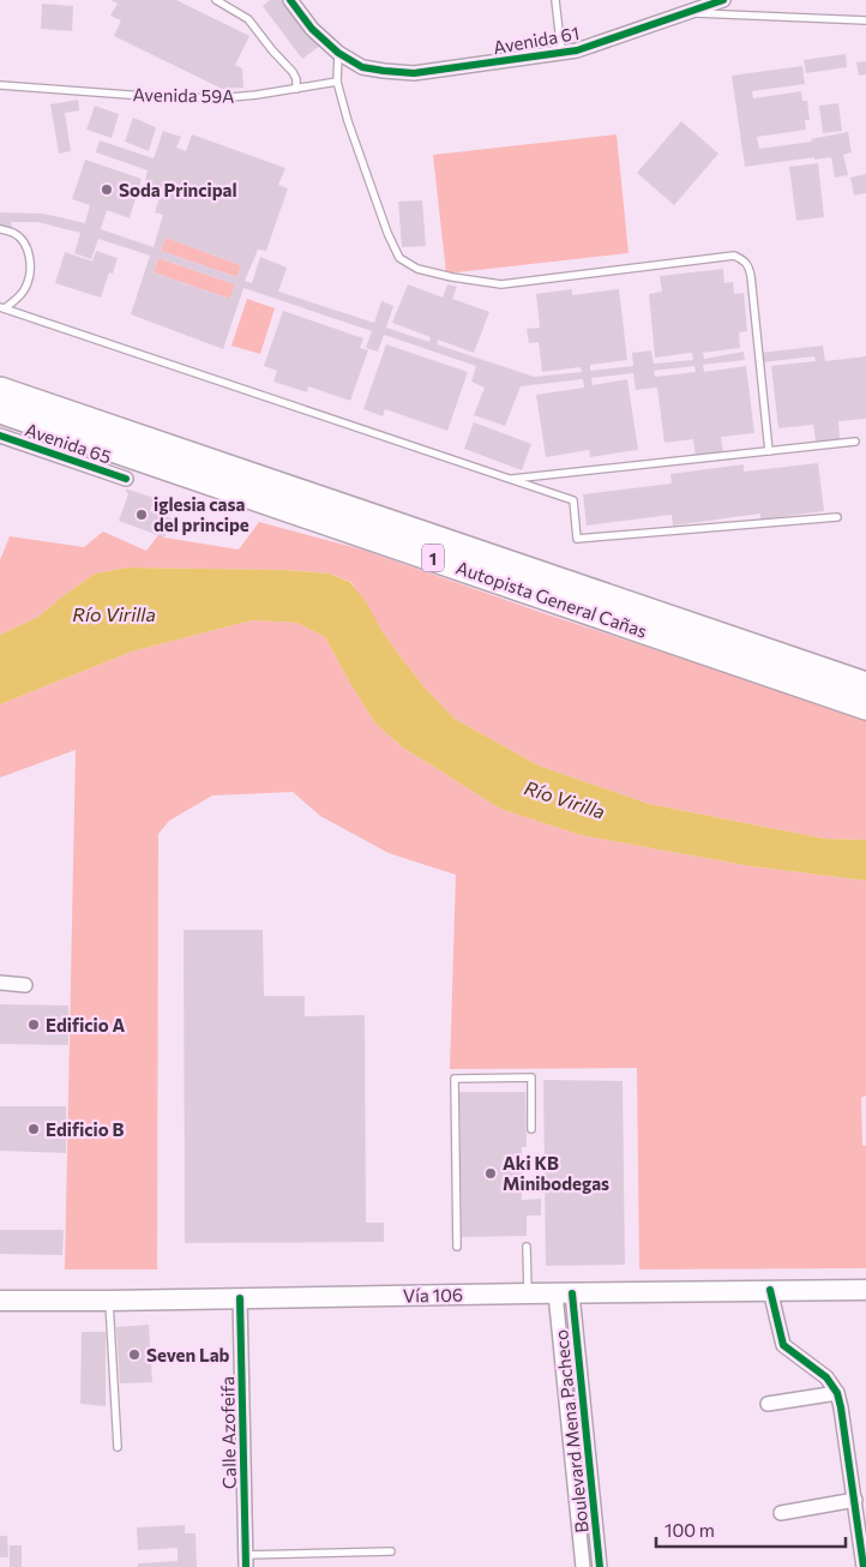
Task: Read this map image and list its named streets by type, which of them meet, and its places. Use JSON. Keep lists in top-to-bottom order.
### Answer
{
  "streets": {
    "highway": ["1", "Autopista General Cañas"],
    "main road": ["Vía 106"],
    "street": [
      "Avenida 61",
      "Avenida 65",
      "Boulevard Mena Pacheco",
      "Calle Azofeifa"
    ],
    "lane": ["Avenida 59A"]
  },
  "crossings": [
    ["Vía 106", "Boulevard Mena Pacheco"],
    ["Vía 106", "Calle Azofeifa"]
  ],
  "water": ["Río Virilla"],
  "places": [
    "Soda Principal",
    "iglesia casa del principe",
    "Edificio A",
    "Edificio B",
    "Aki KB Minibodegas",
    "Seven Lab"
  ],
  "scale_bar": "100 m"
}
